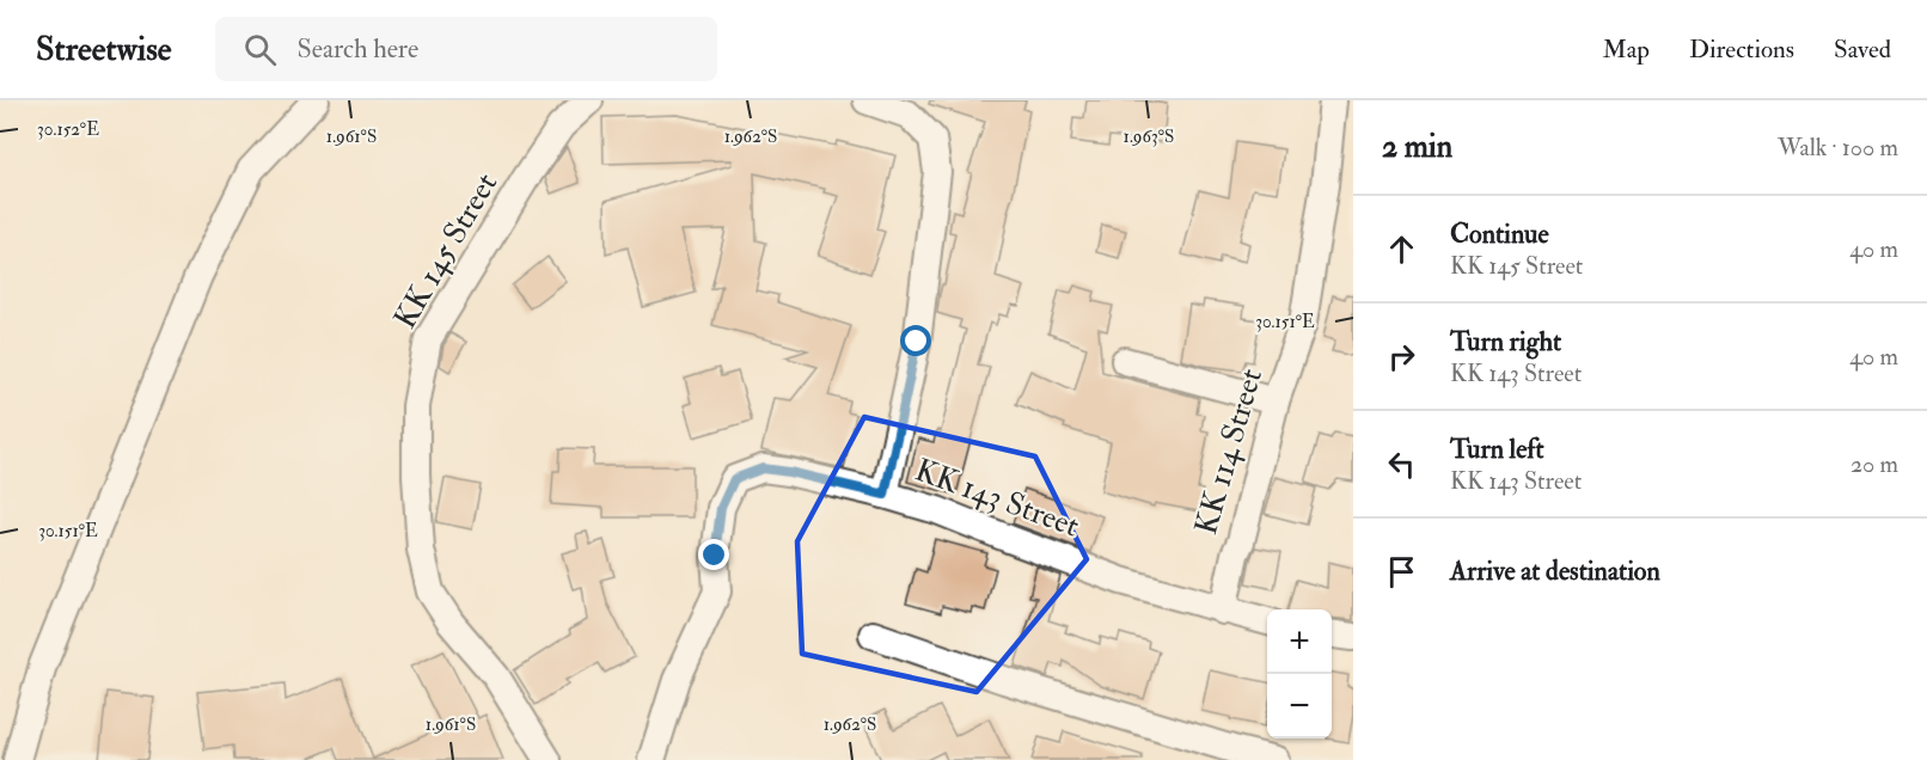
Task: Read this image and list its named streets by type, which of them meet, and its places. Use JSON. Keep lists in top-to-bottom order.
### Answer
{
  "streets": {
    "street": ["KK 145 Street", "KK 114 Street", "KK 143 Street"]
  },
  "crossings": [
    ["KK 114 Street", "KK 143 Street"]
  ],
  "page": {
    "header": "Streetwise",
    "search": "Search here",
    "nav": ["Map", "Directions", "Saved"],
    "heading": ["2 min", "Walk · 100 m"],
    "list": [
      ["Continue", "KK 145 Street", "40 m"],
      ["Turn right", "KK 143 Street", "40 m"],
      ["Turn left", "KK 143 Street", "20 m"],
      "Arrive at destination"
    ],
    "map_buttons": ["+", "−"]
  },
  "coordinates": [
    "30.152°E",
    "1.961°S",
    "1.962°S",
    "1.963°S",
    "30.151°E"
  ]
}
